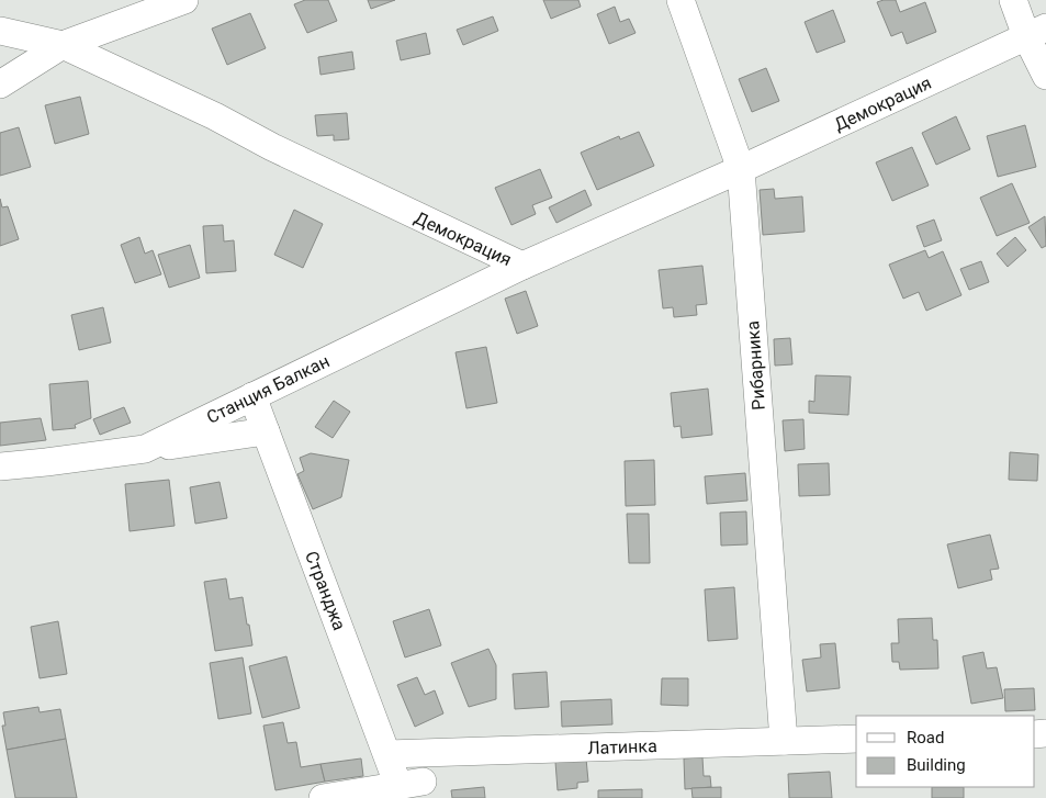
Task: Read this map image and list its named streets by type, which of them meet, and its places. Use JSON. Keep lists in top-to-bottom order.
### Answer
{
  "streets": {
    "street": [
      "Демокрация",
      "Рибарника",
      "Станция Балкан",
      "Странджа",
      "Латинка"
    ]
  },
  "crossings": [
    ["Демокрация", "Рибарника"],
    ["Демокрация", "Станция Балкан"],
    ["Рибарника", "Латинка"],
    ["Станция Балкан", "Странджа"],
    ["Странджа", "Латинка"]
  ],
  "legend": ["Road", "Building"]
}
